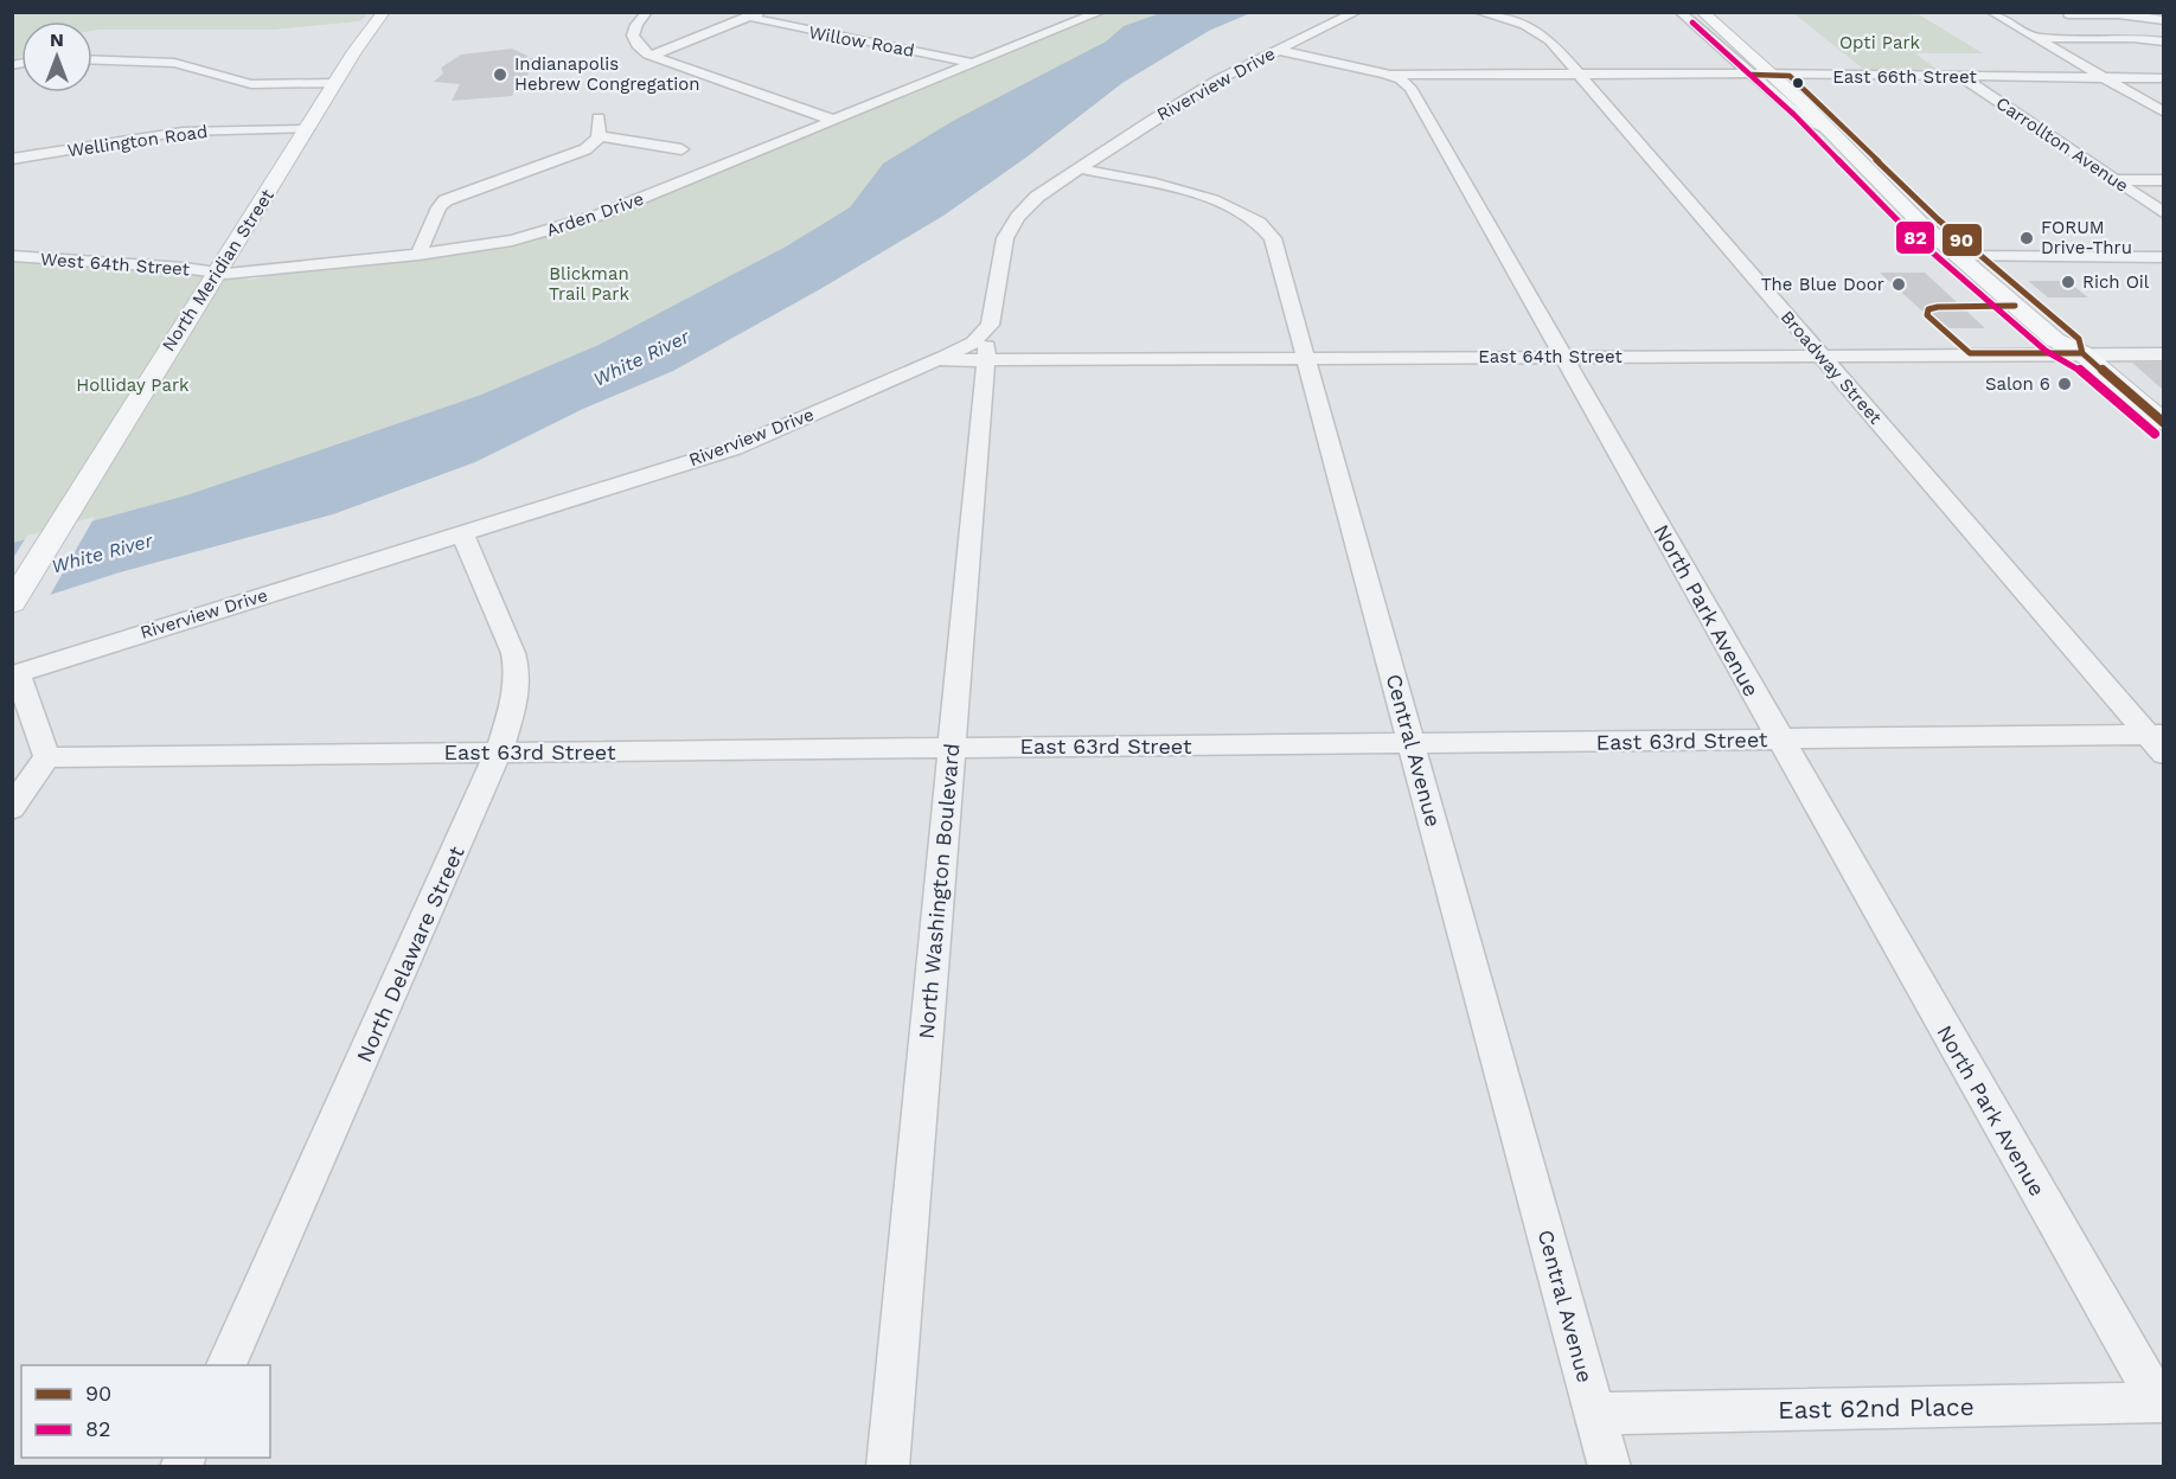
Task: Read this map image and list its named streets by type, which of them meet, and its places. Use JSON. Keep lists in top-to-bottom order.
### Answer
{
  "streets": {
    "main road": ["North Meridian Street"],
    "street": [
      "Willow Road",
      "East 66th Street",
      "Riverview Drive",
      "Wellington Road",
      "Carrollton Avenue",
      "Arden Drive",
      "West 64th Street",
      "East 64th Street",
      "Broadway Street",
      "North Park Avenue",
      "East 63rd Street",
      "Central Avenue",
      "North Washington Boulevard",
      "North Delaware Street",
      "East 62nd Place"
    ]
  },
  "crossings": [
    ["Willow Road", "Arden Drive"],
    ["East 66th Street", "Carrollton Avenue"],
    ["East 66th Street", "Broadway Street"],
    ["East 66th Street", "North Park Avenue"],
    ["Riverview Drive", "East 64th Street"],
    ["Riverview Drive", "North Park Avenue"],
    ["Riverview Drive", "Central Avenue"],
    ["Riverview Drive", "North Washington Boulevard"],
    ["Riverview Drive", "North Delaware Street"],
    ["Wellington Road", "North Meridian Street"],
    ["Arden Drive", "West 64th Street"],
    ["Arden Drive", "North Meridian Street"],
    ["West 64th Street", "North Meridian Street"],
    ["East 64th Street", "Broadway Street"],
    ["East 64th Street", "North Park Avenue"],
    ["East 64th Street", "Central Avenue"],
    ["East 64th Street", "North Washington Boulevard"],
    ["Broadway Street", "East 63rd Street"],
    ["North Park Avenue", "East 63rd Street"],
    ["North Park Avenue", "East 62nd Place"],
    ["East 63rd Street", "Central Avenue"],
    ["East 63rd Street", "North Washington Boulevard"],
    ["East 63rd Street", "North Delaware Street"],
    ["Central Avenue", "East 62nd Place"]
  ],
  "water": ["White River"],
  "parks": ["Opti Park", "Blickman Trail Park", "Holliday Park"],
  "places": [
    "Indianapolis Hebrew Congregation",
    "FORUM Drive-Thru",
    "Rich Oil",
    "The Blue Door",
    "Salon 6"
  ],
  "lines": ["transit line 82", "transit line 90"],
  "legend": ["90", "82"],
  "north": "top"
}
